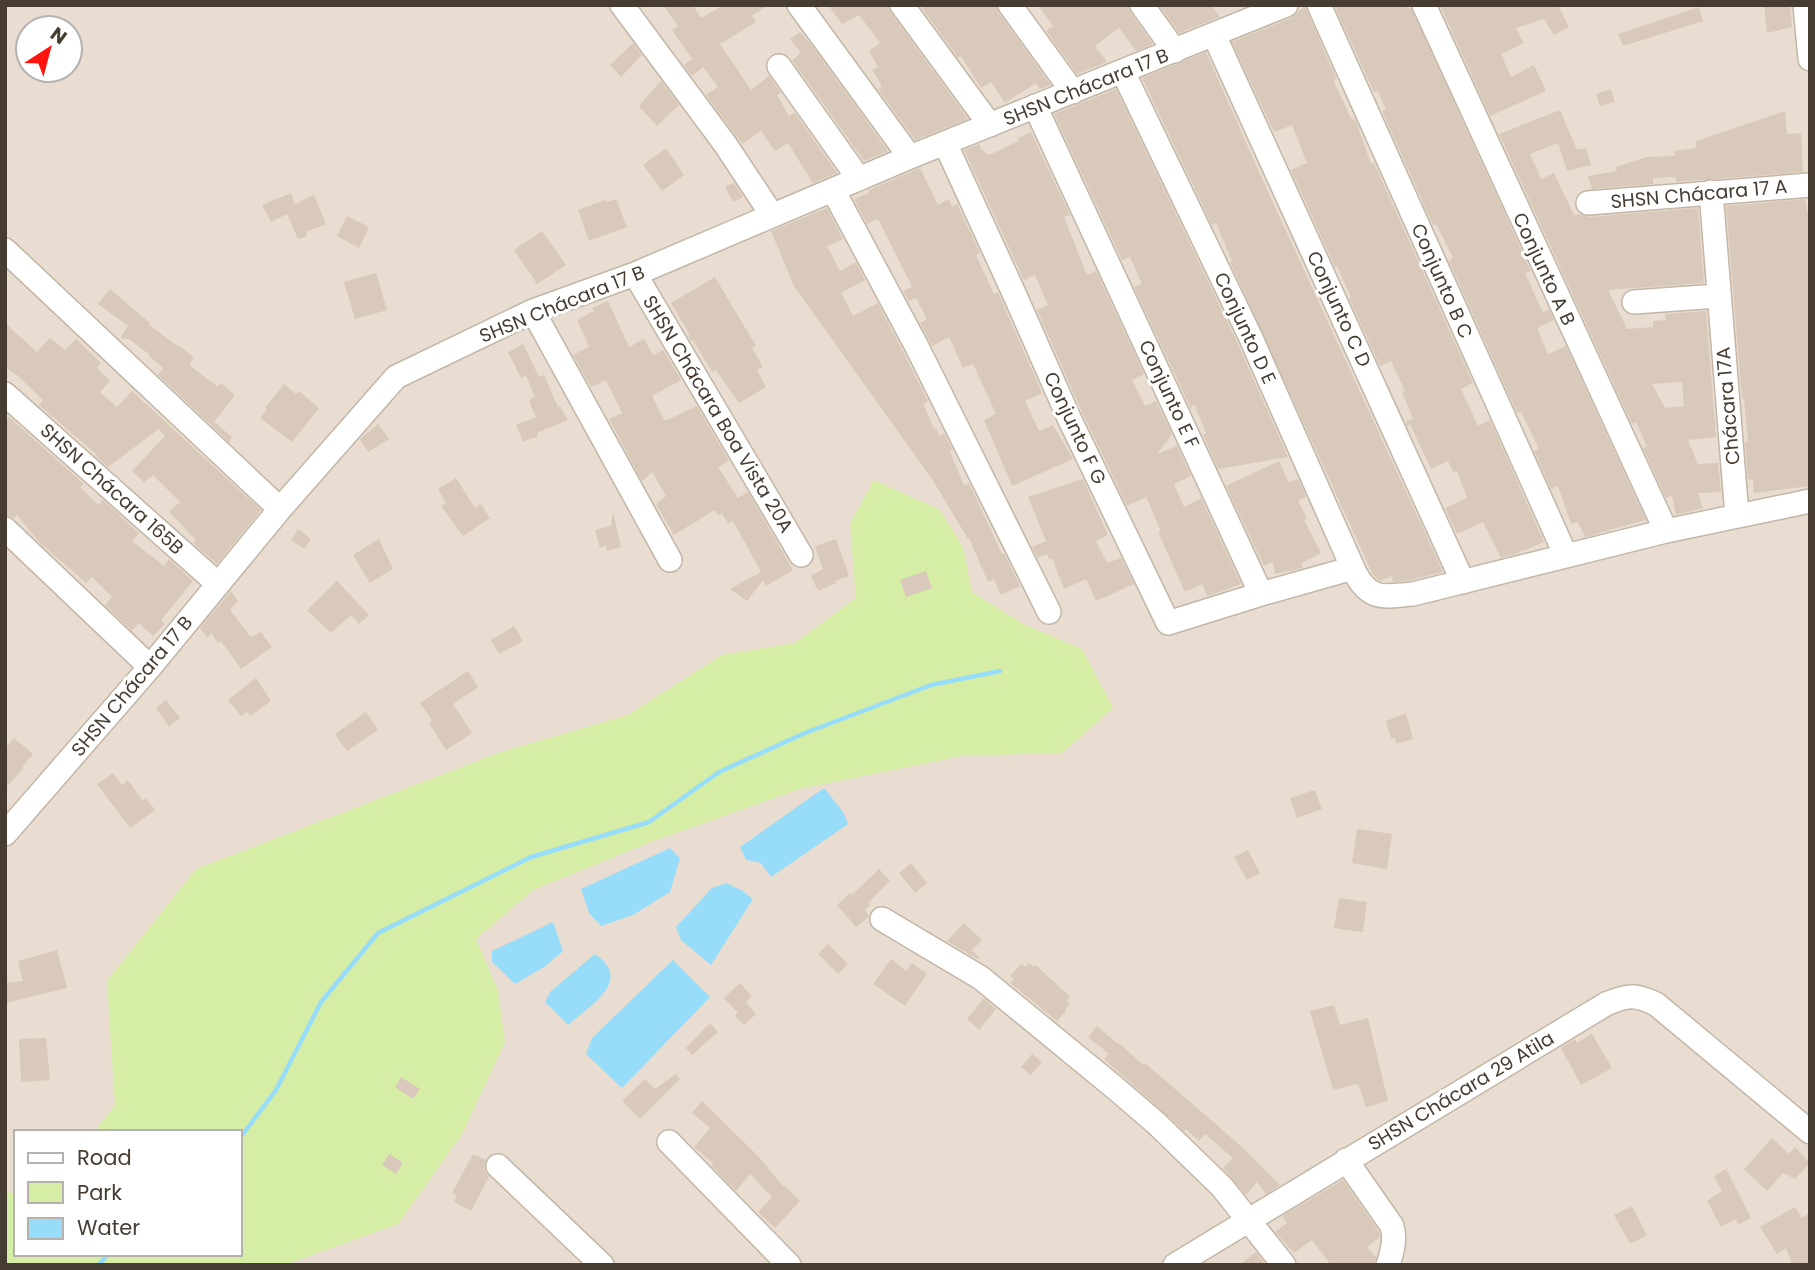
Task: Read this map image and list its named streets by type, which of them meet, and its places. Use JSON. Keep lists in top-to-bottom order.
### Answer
{
  "streets": {
    "street": [
      "SHSN Chácara 17 B",
      "SHSN Chácara 17 A",
      "Conjunto A B",
      "Conjunto B C",
      "Conjunto C D",
      "Conjunto D E",
      "Conjunto E F",
      "Chácara 17A",
      "SHSN Chácara Boa Vista 20A",
      "Conjunto F G",
      "SHSN Chácara 165B",
      "SHSN Chácara 29 Atila"
    ]
  },
  "crossings": [
    ["SHSN Chácara 17 B", "Conjunto C D"],
    ["SHSN Chácara 17 B", "Conjunto D E"],
    ["SHSN Chácara 17 B", "Conjunto E F"],
    ["SHSN Chácara 17 B", "SHSN Chácara Boa Vista 20A"],
    ["SHSN Chácara 17 B", "Conjunto F G"],
    ["SHSN Chácara 17 B", "SHSN Chácara 165B"],
    ["SHSN Chácara 17 A", "Chácara 17A"],
    ["Conjunto E F", "Conjunto F G"]
  ],
  "legend": ["Road", "Park", "Water"],
  "north": "top right"
}
